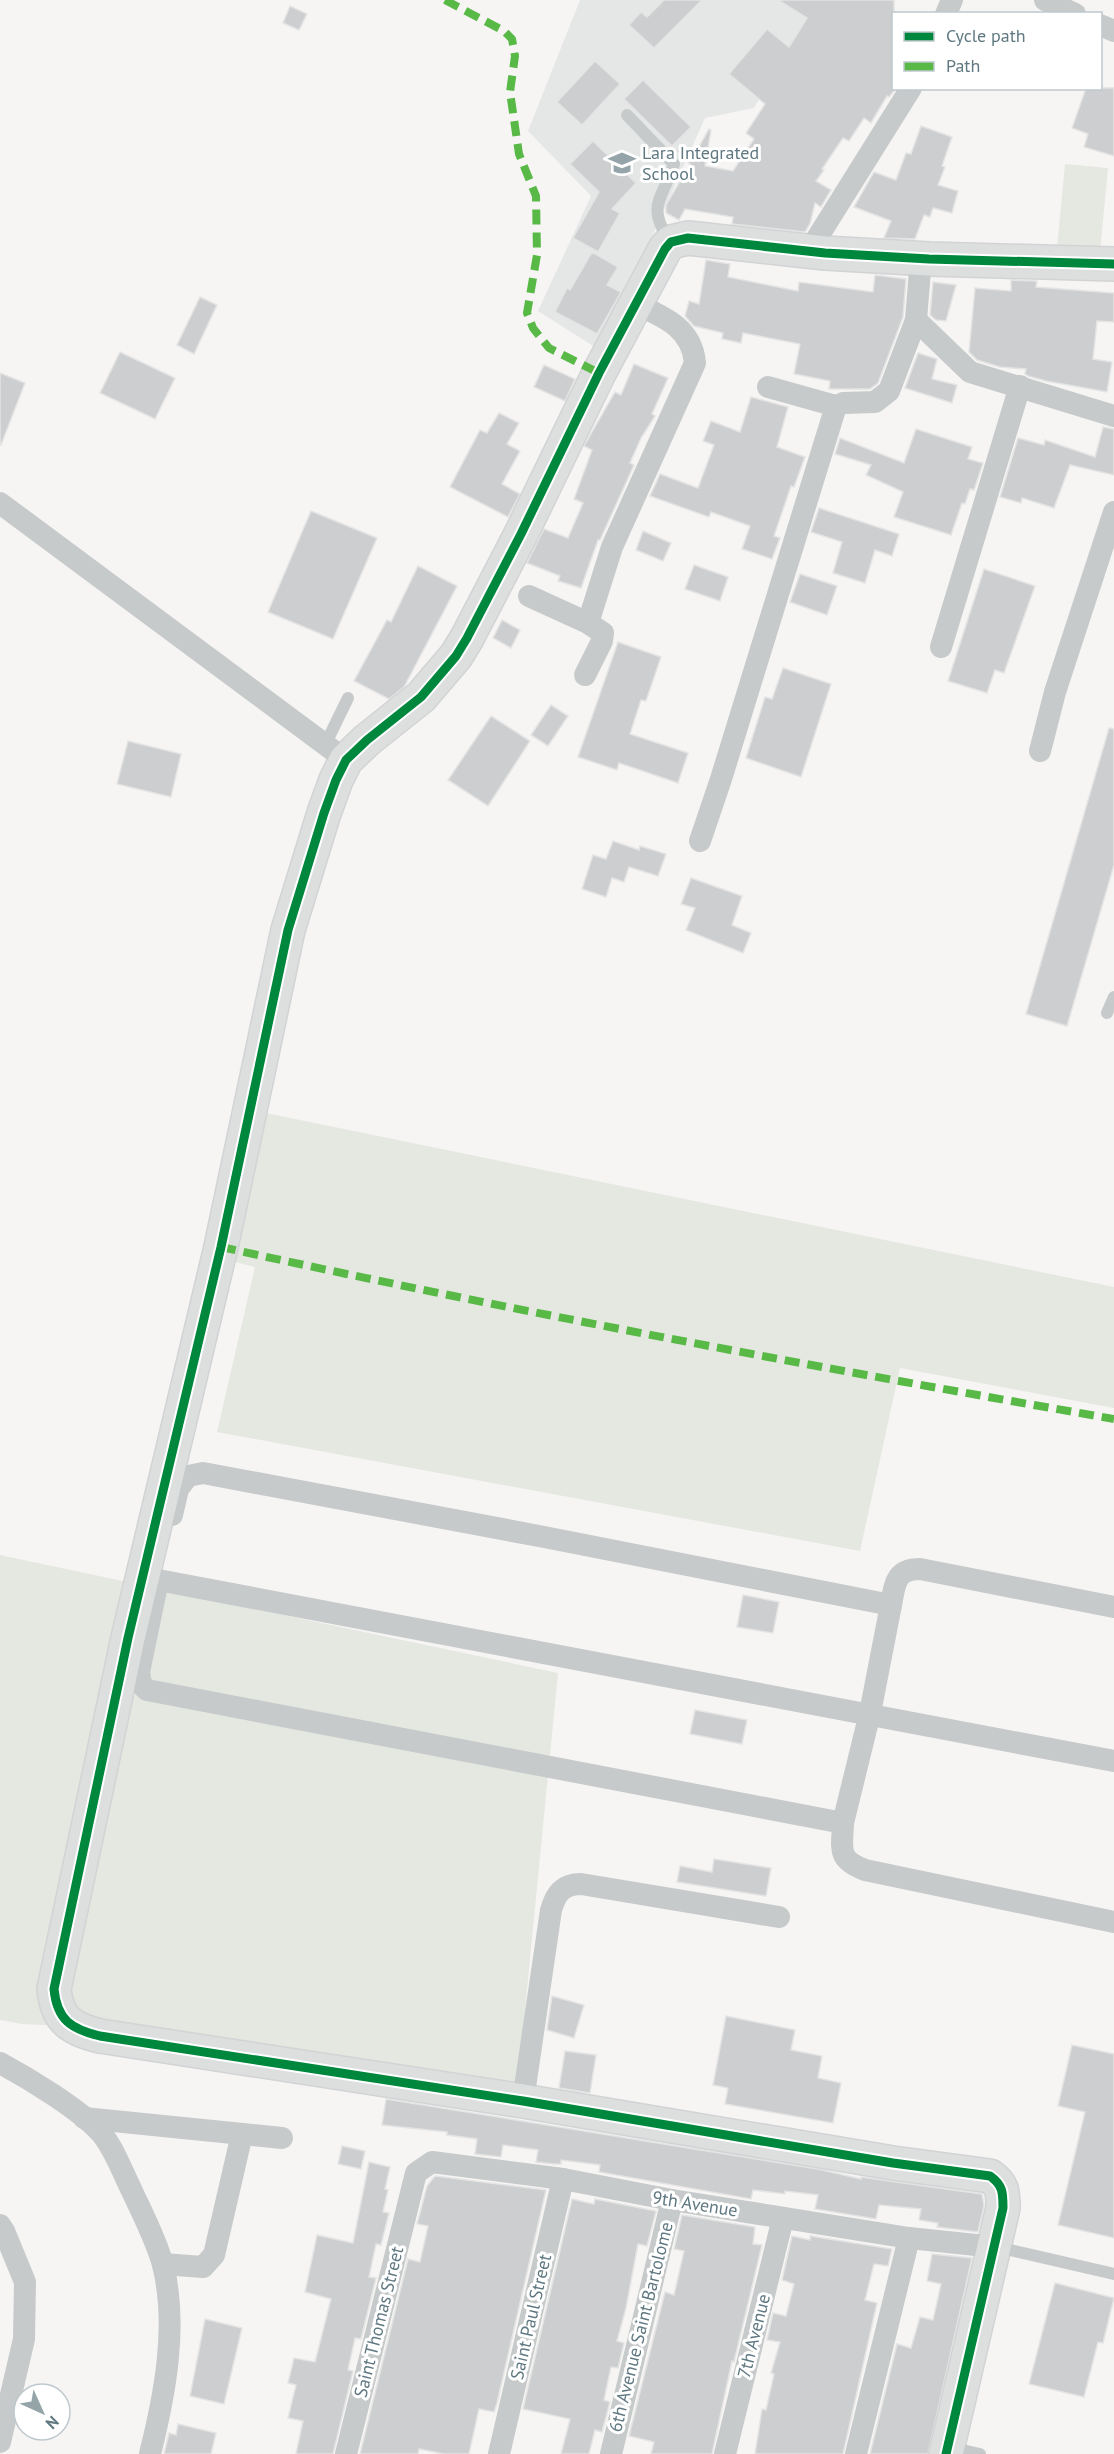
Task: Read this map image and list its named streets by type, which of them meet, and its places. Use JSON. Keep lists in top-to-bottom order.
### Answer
{
  "streets": {
    "street": [
      "9th Avenue",
      "Saint Paul Street",
      "Saint Thomas Street",
      "6th Avenue Saint Bartolome",
      "7th Avenue"
    ]
  },
  "crossings": [
    ["9th Avenue", "Saint Paul Street"],
    ["9th Avenue", "Saint Thomas Street"],
    ["9th Avenue", "6th Avenue Saint Bartolome"],
    ["9th Avenue", "7th Avenue"]
  ],
  "places": {
    "school or university": ["Lara Integrated School"]
  },
  "legend": ["Cycle path", "Path"],
  "north": "bottom right"
}
